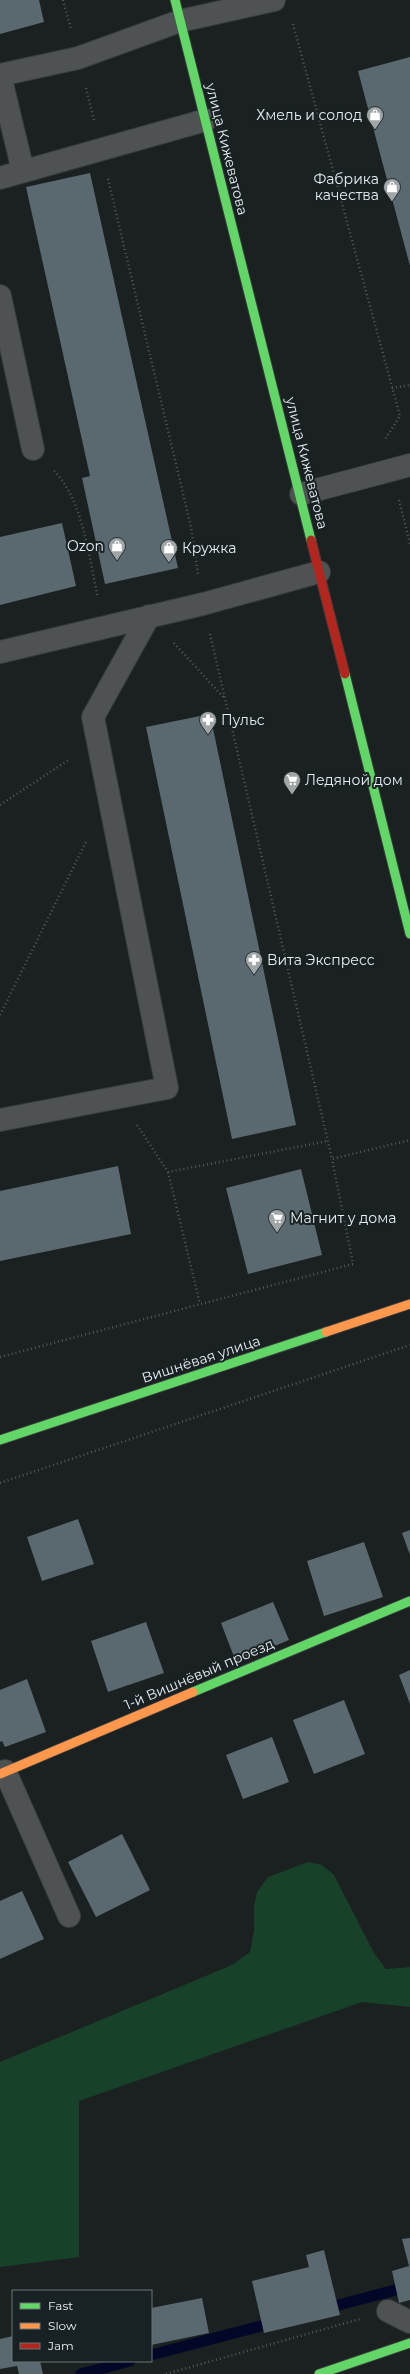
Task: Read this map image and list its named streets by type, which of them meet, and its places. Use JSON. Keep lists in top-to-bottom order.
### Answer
{
  "streets": {
    "main road": ["улица Кижеватова", "Вишнёвая улица", "1-й Вишнёвый проезд"]
  },
  "places": {
    "shop": [
      "Хмель и солод",
      "Фабрика качества",
      "Ozon",
      "Кружка"
    ],
    "pharmacy": ["Пульс", "Вита Экспресс"],
    "supermarket": ["Ледяной дом", "Магнит у дома"]
  },
  "legend": ["Fast", "Slow", "Jam"]
}
